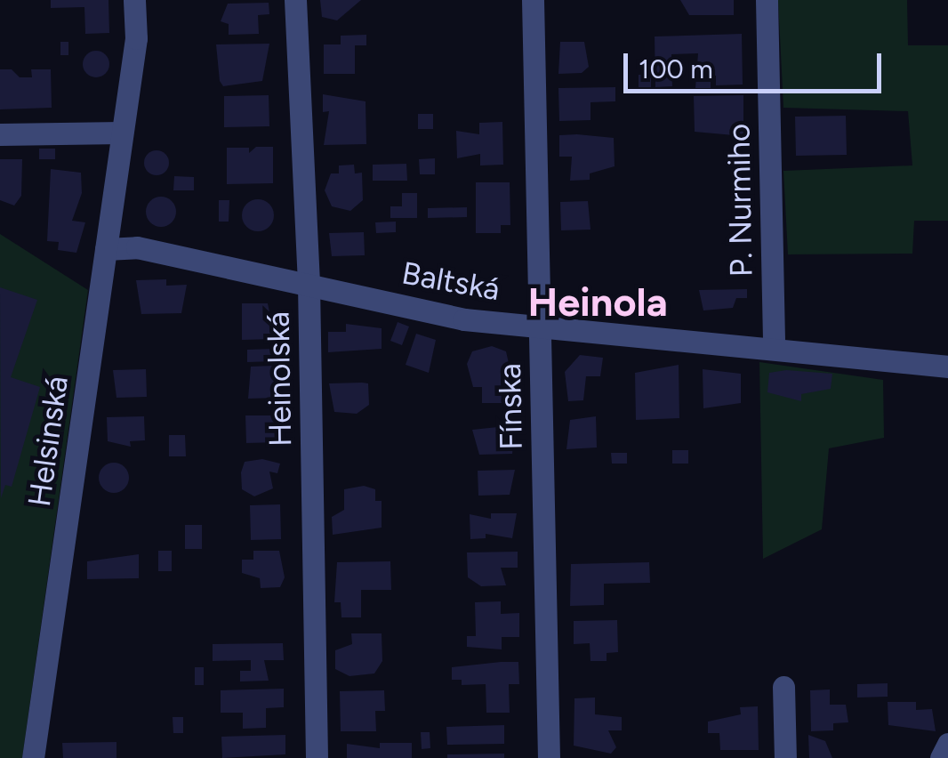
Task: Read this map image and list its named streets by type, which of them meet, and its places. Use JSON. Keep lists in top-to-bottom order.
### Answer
{
  "streets": {
    "street": [
      "P. Nurmiho",
      "Baltská",
      "Heinolská",
      "Fínska",
      "Helsinská"
    ]
  },
  "crossings": [
    ["P. Nurmiho", "Baltská"],
    ["Baltská", "Heinolská"],
    ["Baltská", "Fínska"],
    ["Baltská", "Helsinská"]
  ],
  "districts": ["Heinola"],
  "scale_bar": "100 m"
}
